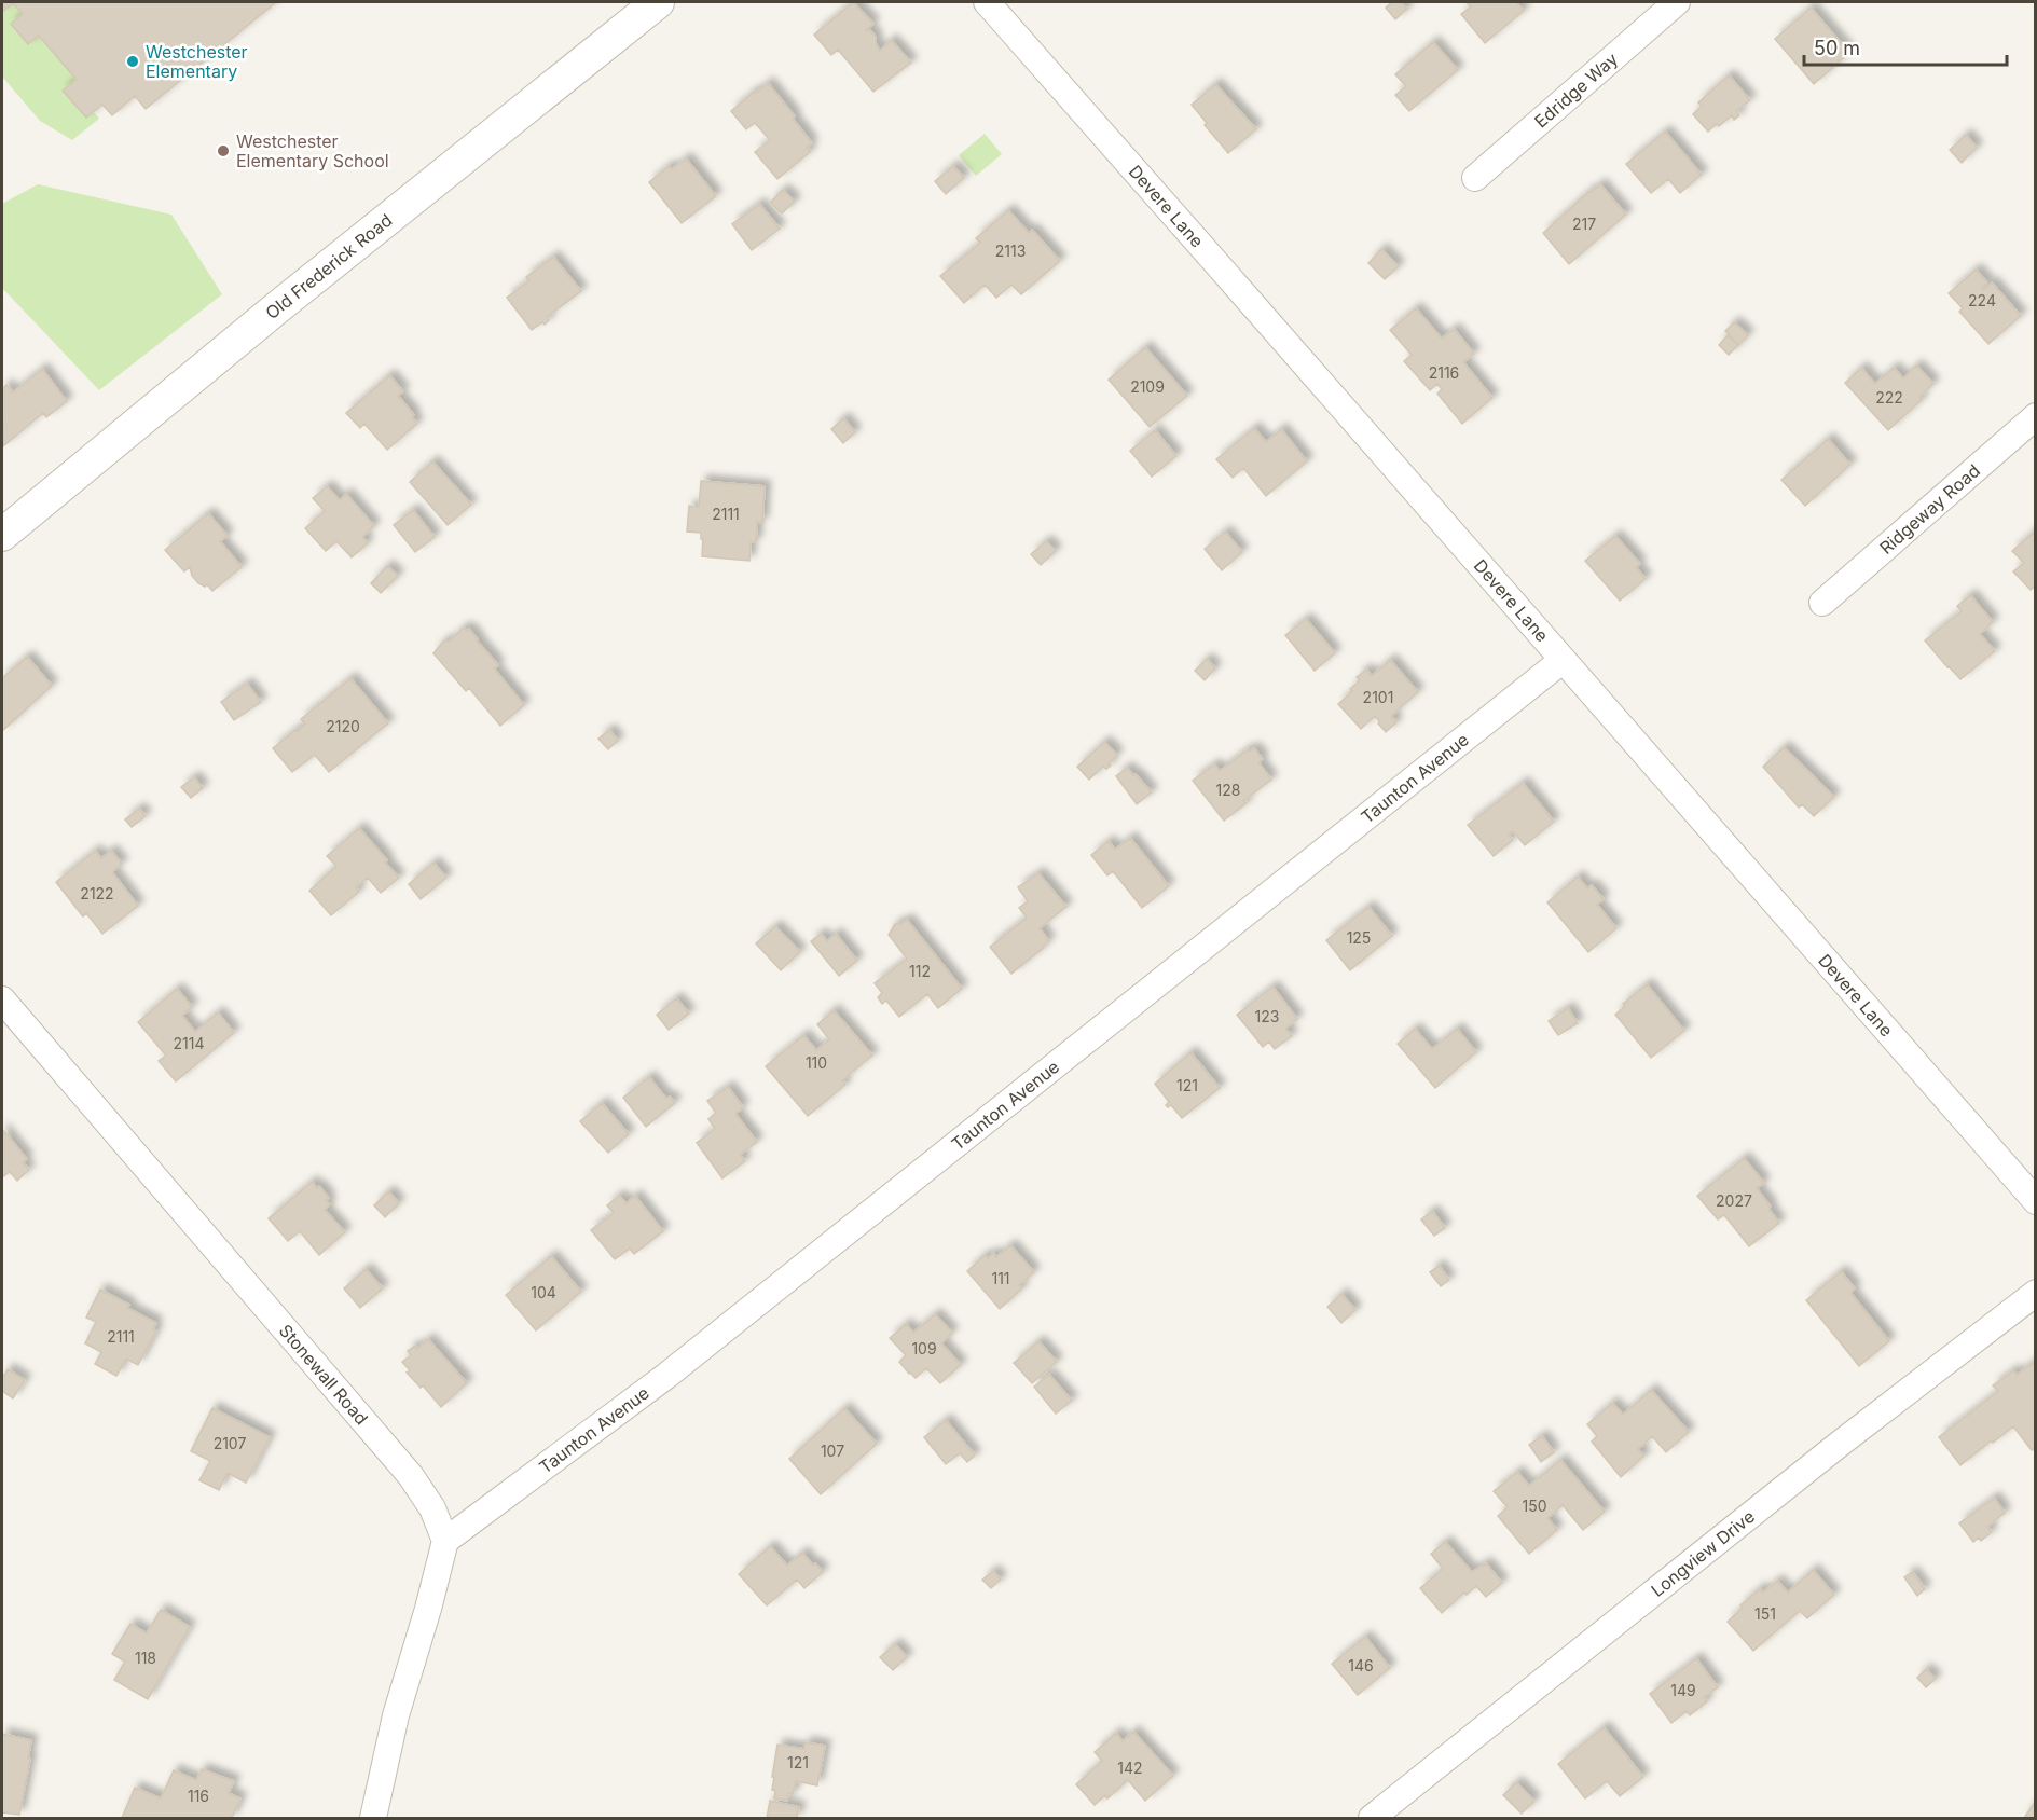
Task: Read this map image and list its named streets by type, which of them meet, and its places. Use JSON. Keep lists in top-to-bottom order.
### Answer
{
  "streets": {
    "street": [
      "Edridge Way",
      "Devere Lane",
      "Old Frederick Road",
      "Ridgeway Road",
      "Taunton Avenue",
      "Stonewall Road",
      "Longview Drive"
    ]
  },
  "crossings": [
    ["Devere Lane", "Taunton Avenue"],
    ["Taunton Avenue", "Stonewall Road"]
  ],
  "places": ["Westchester Elementary", "Westchester Elementary School"],
  "house_numbers": [
    "217",
    "2113",
    "224",
    "2116",
    "2109",
    "222",
    "2111",
    "2101",
    "2120",
    "128",
    "2122",
    "125",
    "112",
    "123",
    "2114",
    "110",
    "121",
    "2027",
    "111",
    "104",
    "2111",
    "109",
    "2107",
    "107",
    "150",
    "151",
    "118",
    "146",
    "149",
    "121",
    "142",
    "116"
  ],
  "scale_bar": "50 m"
}
